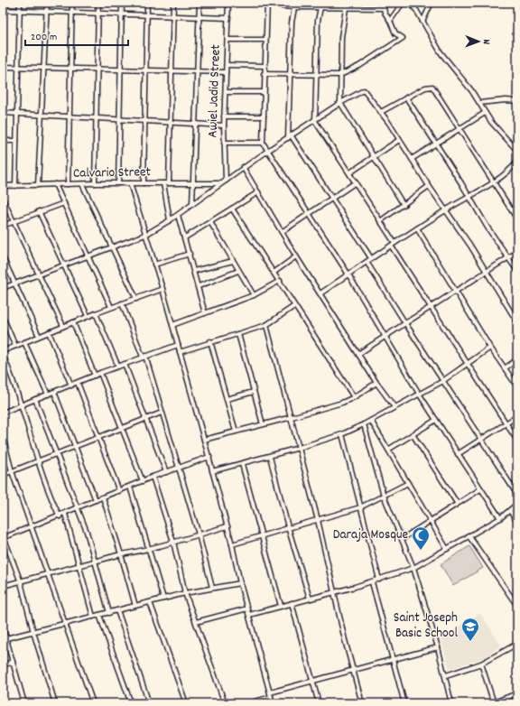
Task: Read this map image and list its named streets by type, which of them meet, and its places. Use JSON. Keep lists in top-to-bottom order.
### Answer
{
  "streets": {
    "street": ["Awiel Jadid Street", "Calvario Street"]
  },
  "places": {
    "mosque": ["Daraja Mosque"],
    "school or university": ["Saint Joseph Basic School"]
  },
  "scale_bar": "200 m",
  "north": "right"
}
